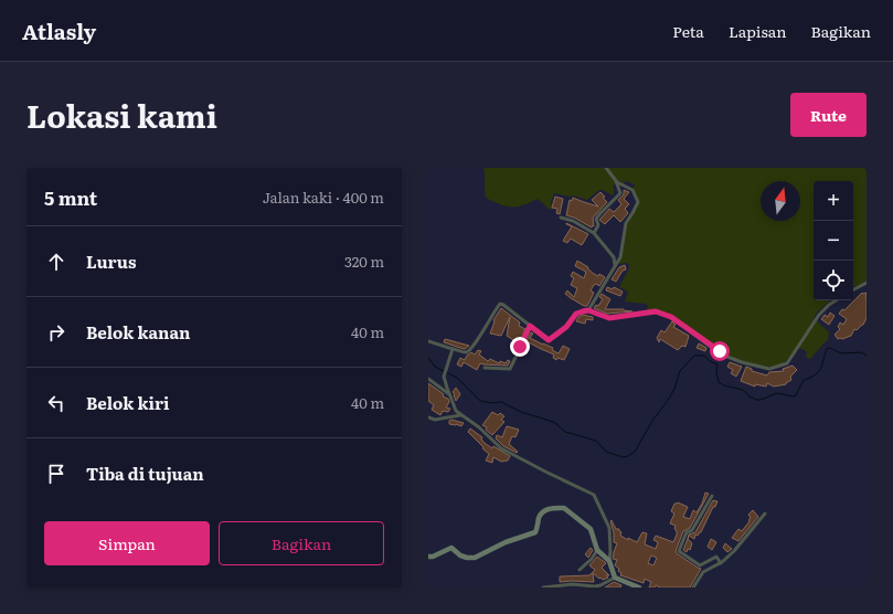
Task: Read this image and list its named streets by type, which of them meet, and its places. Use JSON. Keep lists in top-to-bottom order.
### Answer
{
  "north": "top",
  "page": {
    "header": "Atlasly",
    "nav": ["Peta", "Lapisan", "Bagikan"],
    "title": "Lokasi kami",
    "buttons": [
      "Rute",
      ["Simpan", "Bagikan"]
    ],
    "heading": ["5 mnt", "Jalan kaki · 400 m"],
    "map_buttons": ["+", "−"],
    "list": [
      ["Lurus", "320 m"],
      ["Belok kanan", "40 m"],
      ["Belok kiri", "40 m"],
      "Tiba di tujuan"
    ]
  }
}
